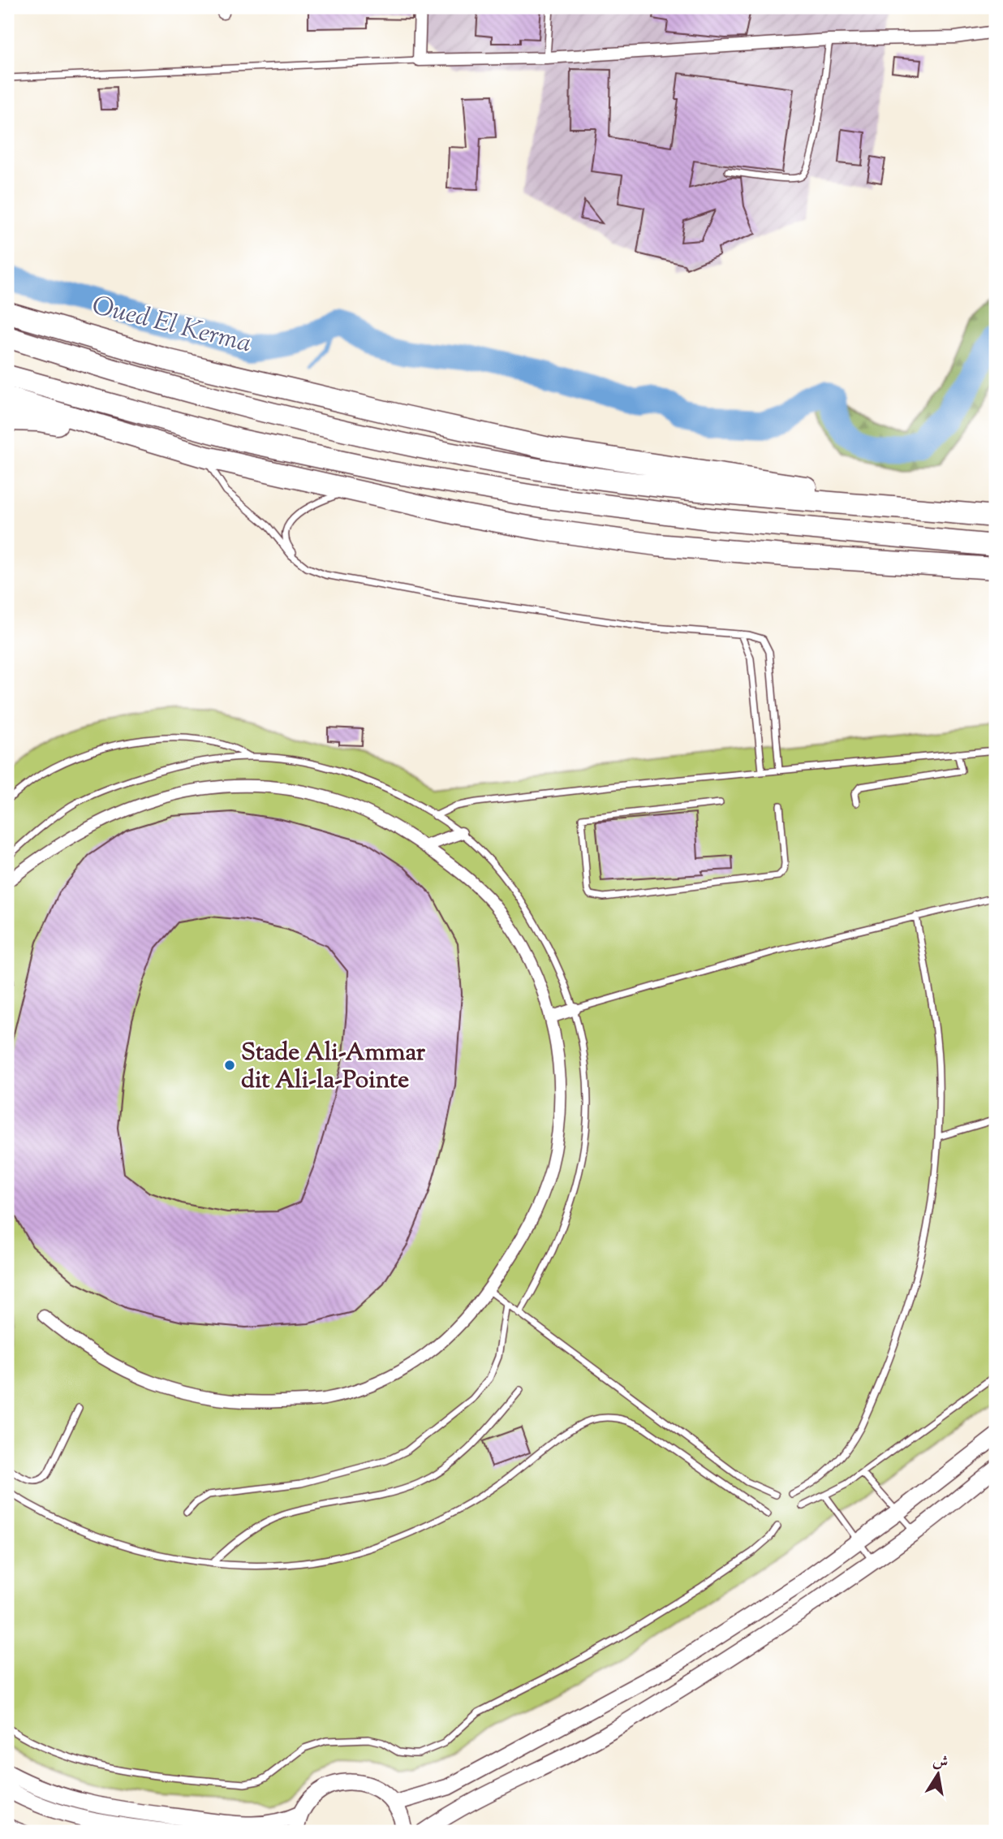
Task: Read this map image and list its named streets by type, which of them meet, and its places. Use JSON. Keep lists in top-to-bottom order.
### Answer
{
  "water": ["Oued El Kerma"],
  "places": ["Stade Ali-Ammar dit Ali-la-Pointe"],
  "north": "top"
}
